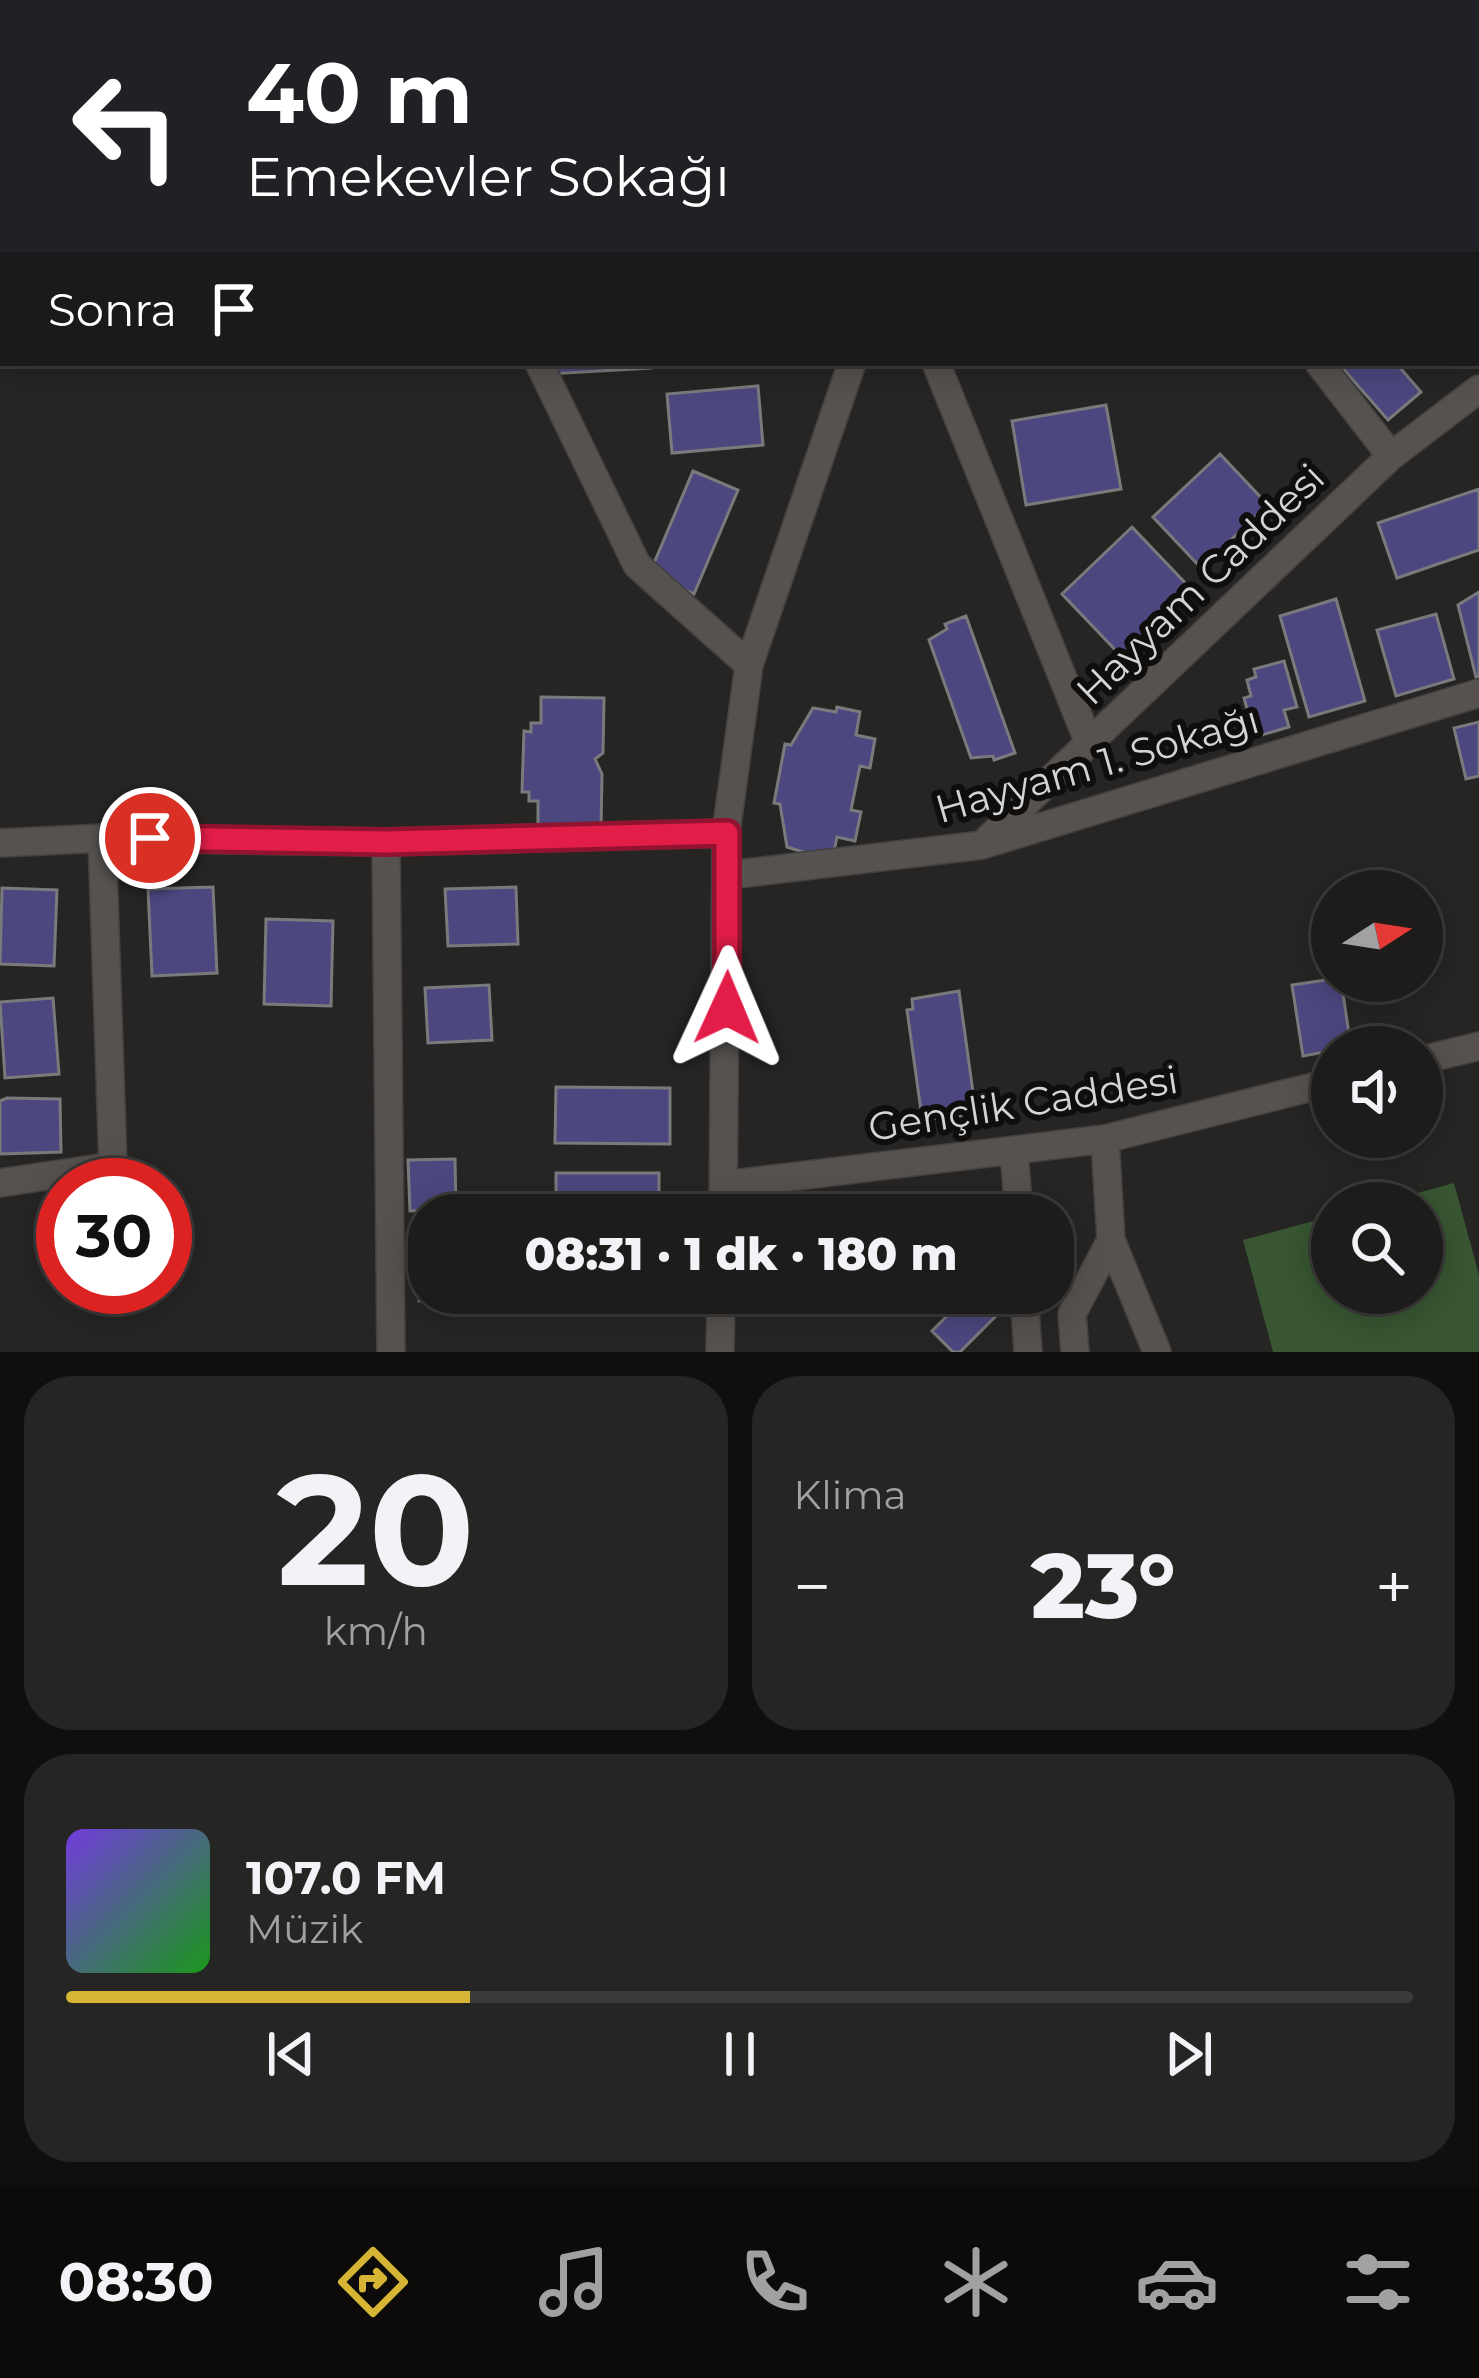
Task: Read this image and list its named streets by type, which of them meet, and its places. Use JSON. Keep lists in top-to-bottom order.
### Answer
{
  "streets": {
    "street": ["Hayyam Caddesi", "Hayyam 1. Sokağı", "Gençlik Caddesi"]
  },
  "crossings": [
    ["Hayyam Caddesi", "Hayyam 1. Sokağı"]
  ],
  "north": "right",
  "page": {
    "turn": ["40 m", "Emekevler Sokağı"],
    "then": "Sonra",
    "limit": "30",
    "trip": "08:31 · 1 dk · 180 m",
    "tile": [
      ["20", "km/h"],
      "Klima"
    ],
    "heat": ["−", "23°", "+"],
    "song": ["107.0 FM", "Müzik"],
    "tabs": "08:30"
  }
}
